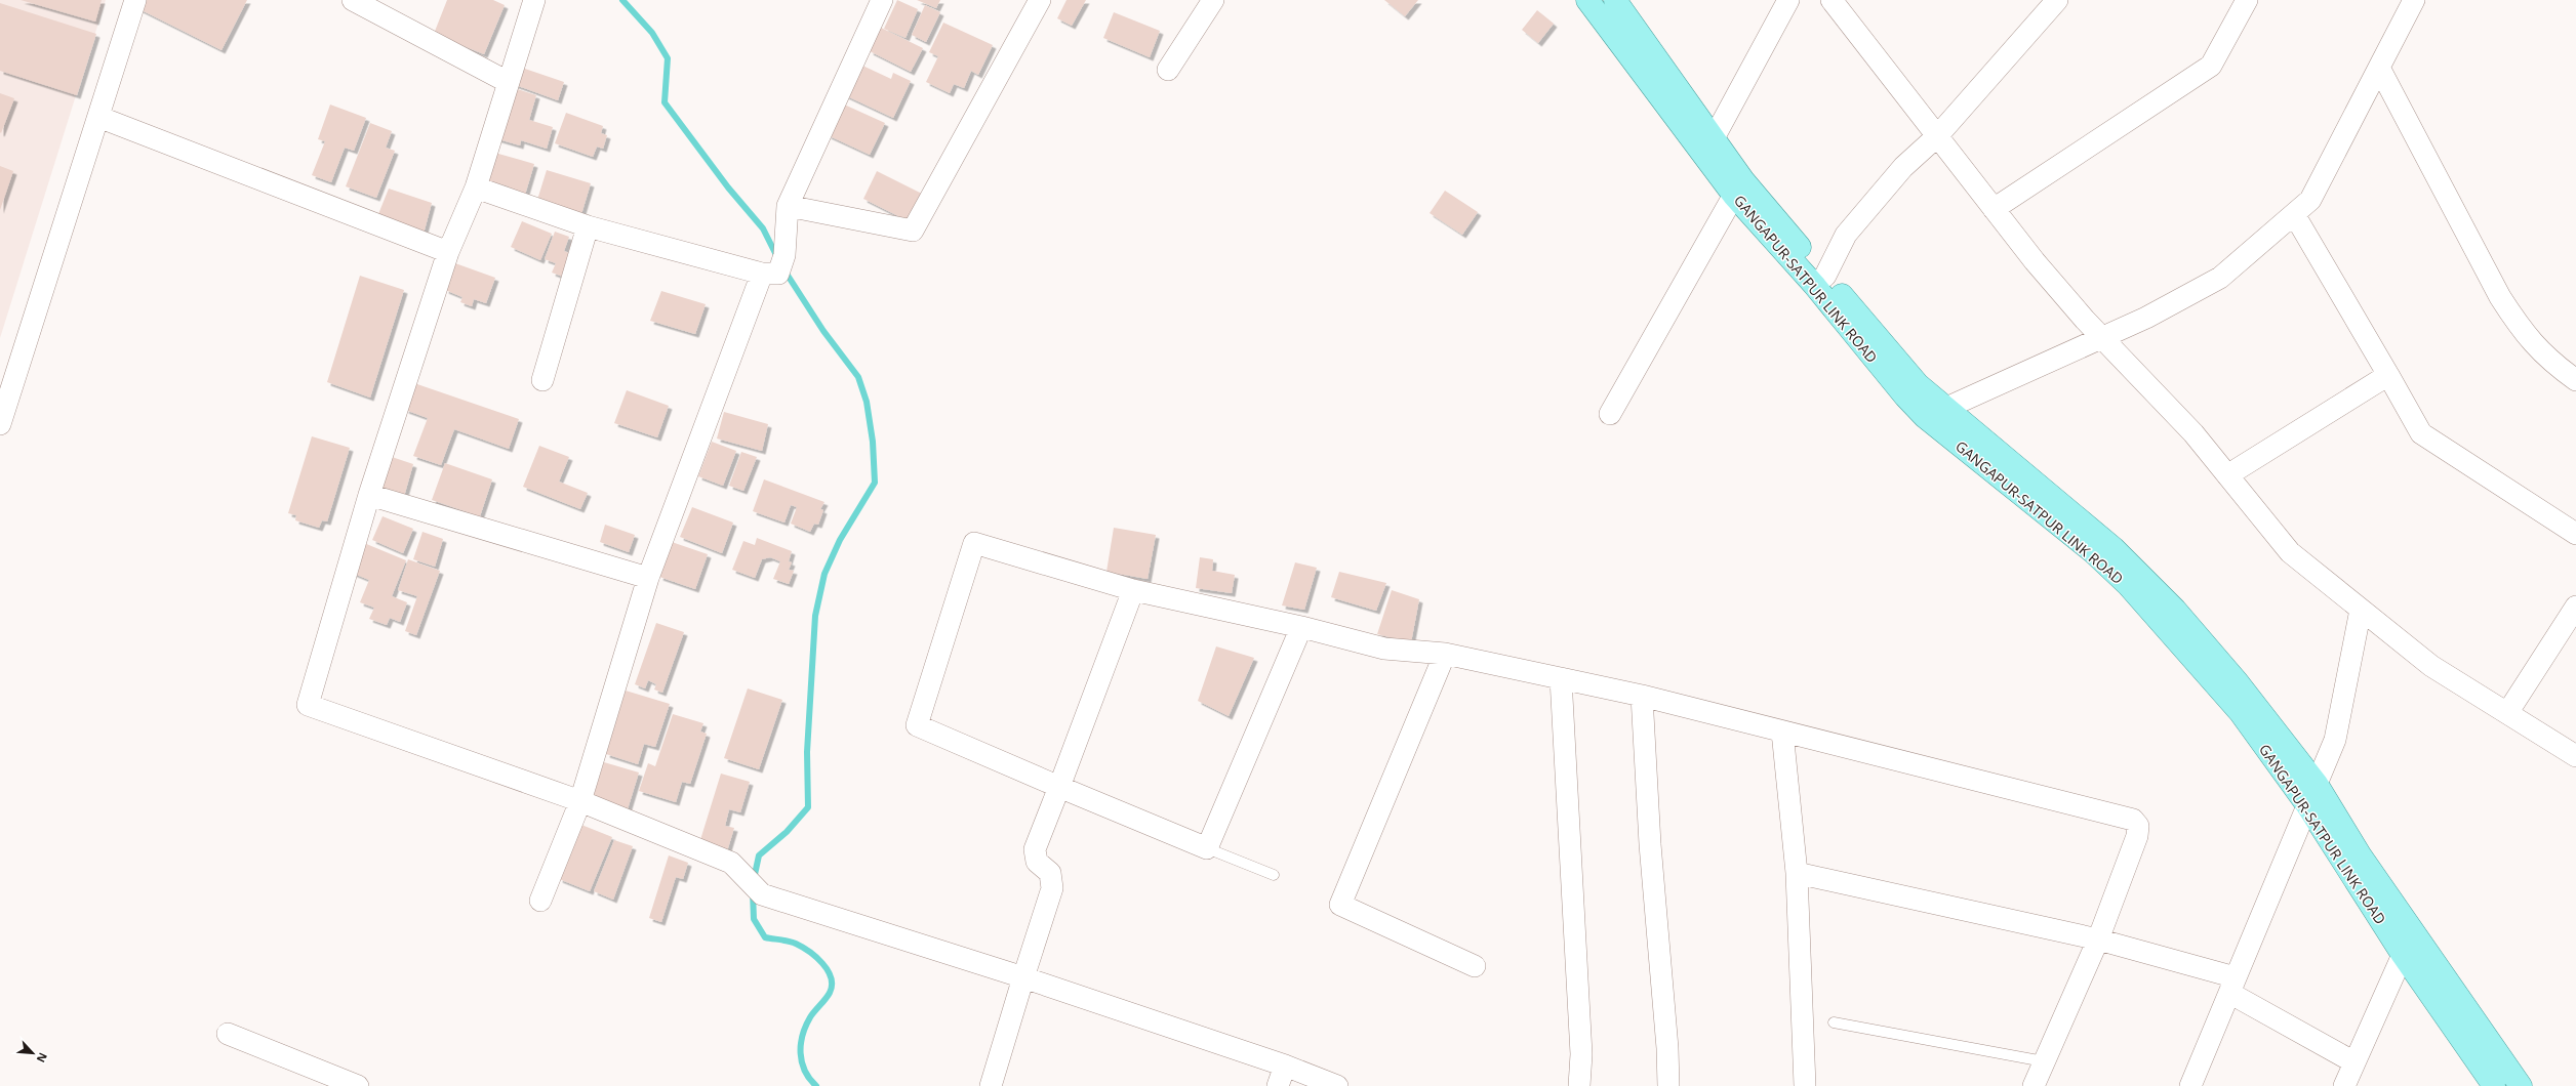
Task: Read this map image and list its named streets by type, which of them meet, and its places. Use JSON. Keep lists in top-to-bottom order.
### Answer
{
  "streets": {
    "main road": ["GANGAPUR-SATPUR LINK ROAD"]
  },
  "north": "bottom right"
}
